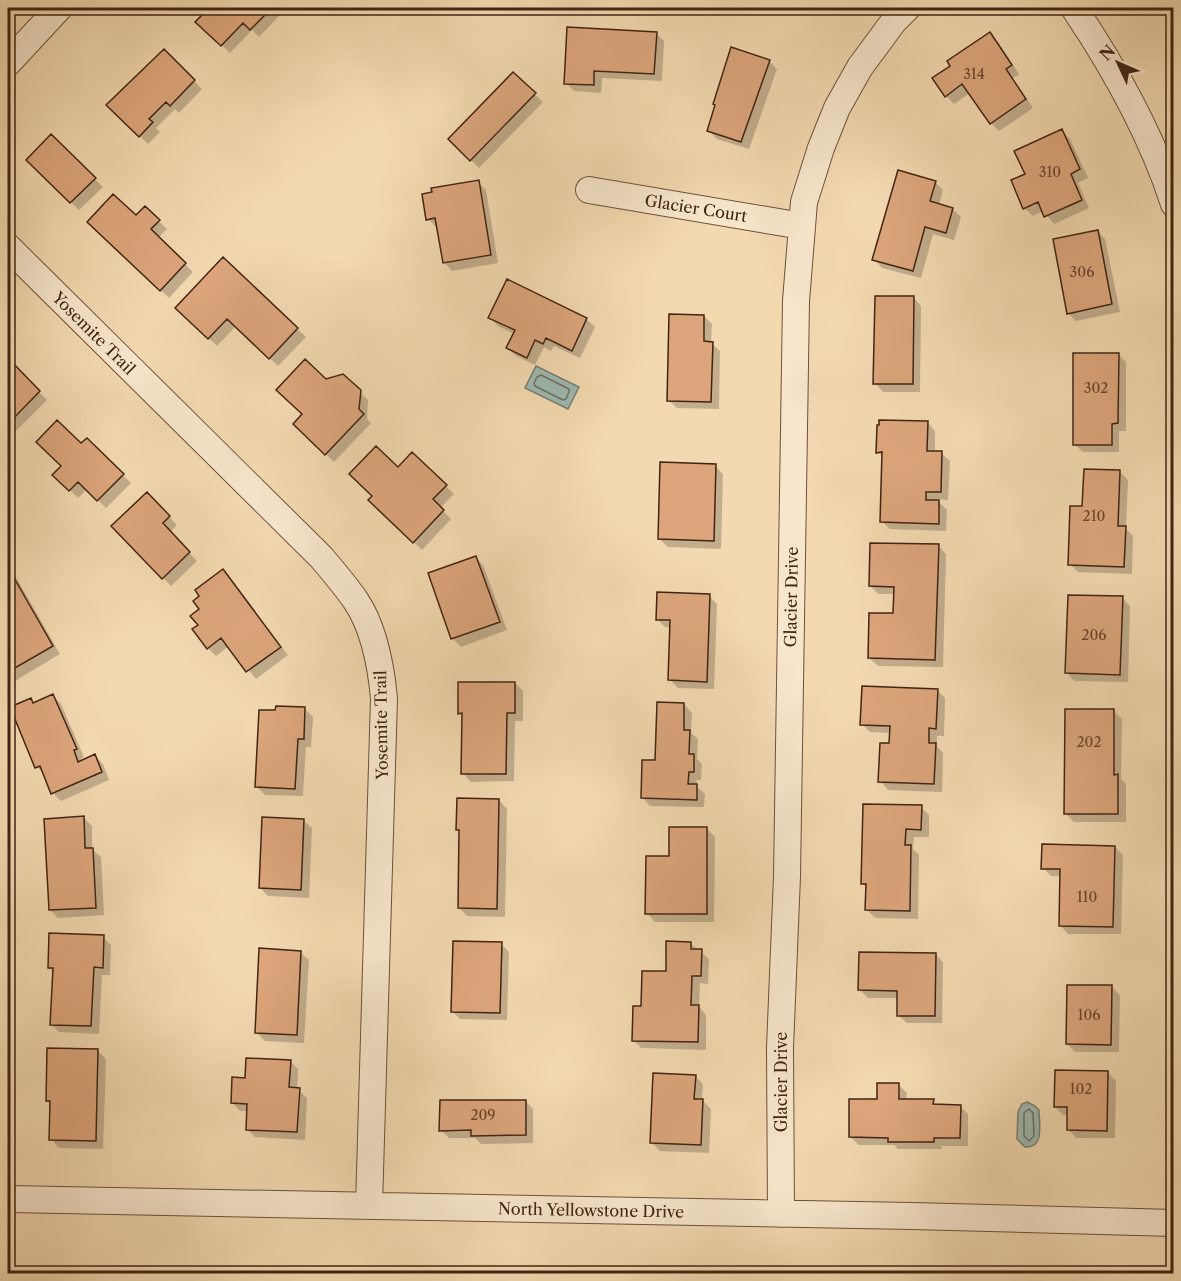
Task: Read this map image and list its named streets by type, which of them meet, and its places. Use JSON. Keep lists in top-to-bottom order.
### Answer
{
  "streets": {
    "street": [
      "Glacier Court",
      "Yosemite Trail",
      "Glacier Drive",
      "North Yellowstone Drive"
    ]
  },
  "crossings": [
    ["Glacier Court", "Glacier Drive"],
    ["Yosemite Trail", "North Yellowstone Drive"],
    ["Glacier Drive", "North Yellowstone Drive"]
  ],
  "house_numbers": [
    "314",
    "310",
    "306",
    "302",
    "210",
    "206",
    "202",
    "110",
    "106",
    "102",
    "209"
  ],
  "north": "top left"
}
